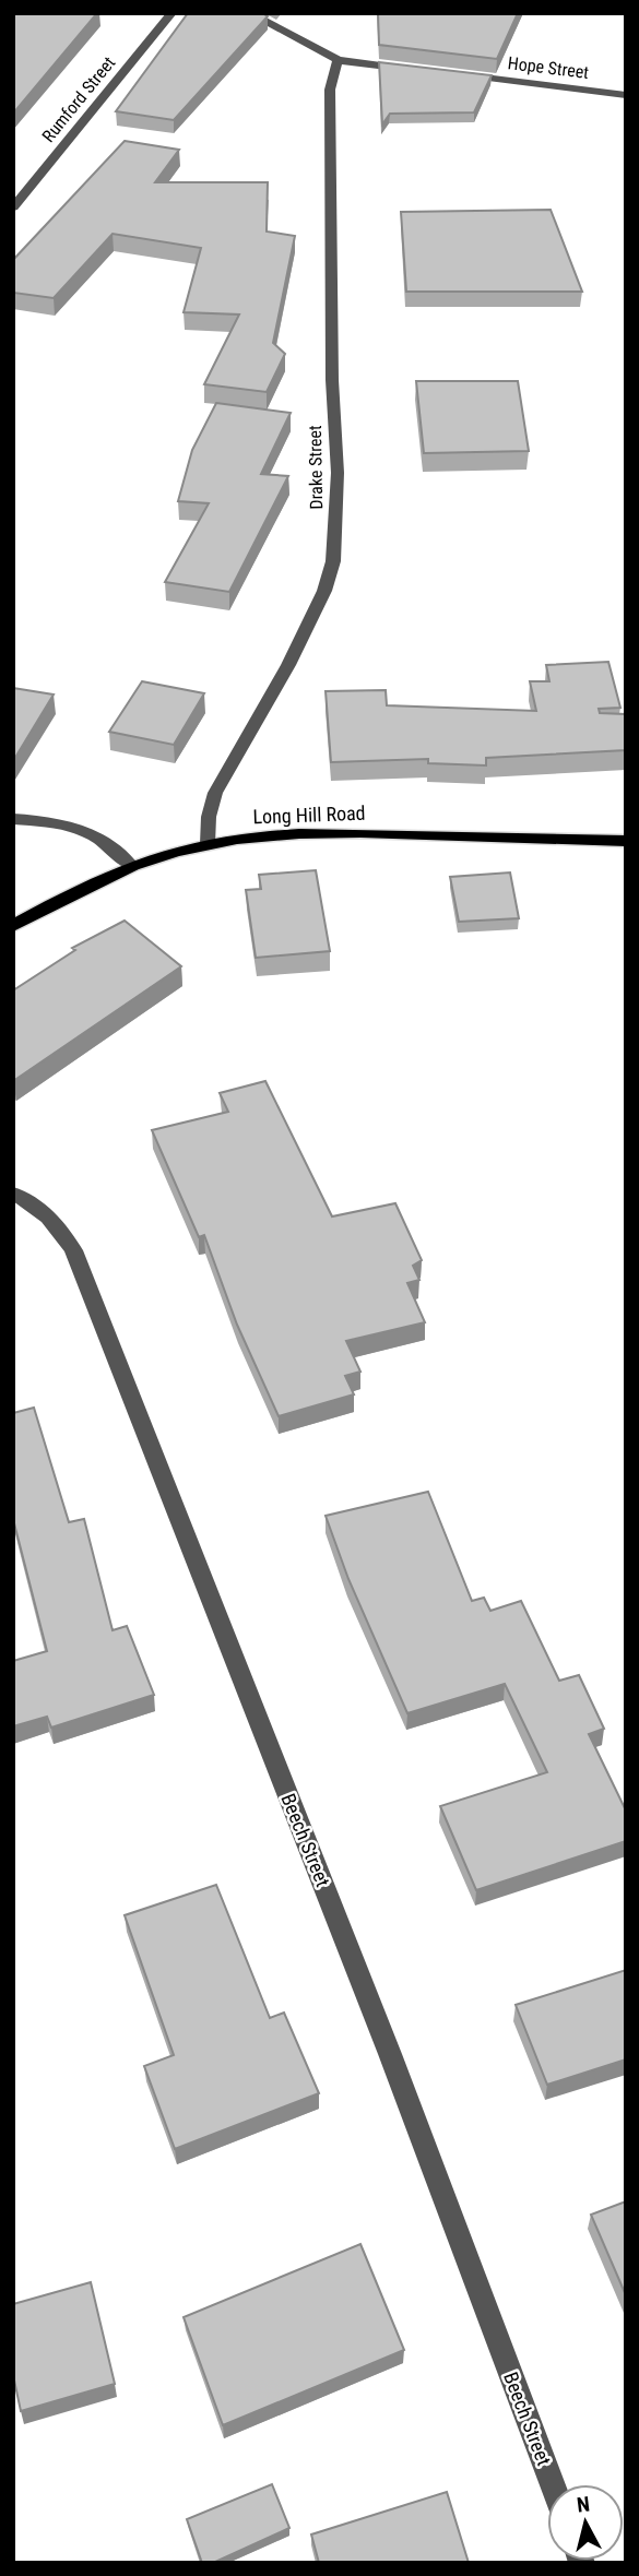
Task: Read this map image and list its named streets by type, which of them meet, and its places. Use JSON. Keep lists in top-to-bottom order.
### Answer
{
  "streets": {
    "main road": ["Long Hill Road"],
    "street": [
      "Hope Street",
      "Rumford Street",
      "Drake Street",
      "Beech Street"
    ]
  },
  "crossings": [
    ["Drake Street", "Long Hill Road"]
  ],
  "north": "top"
}
